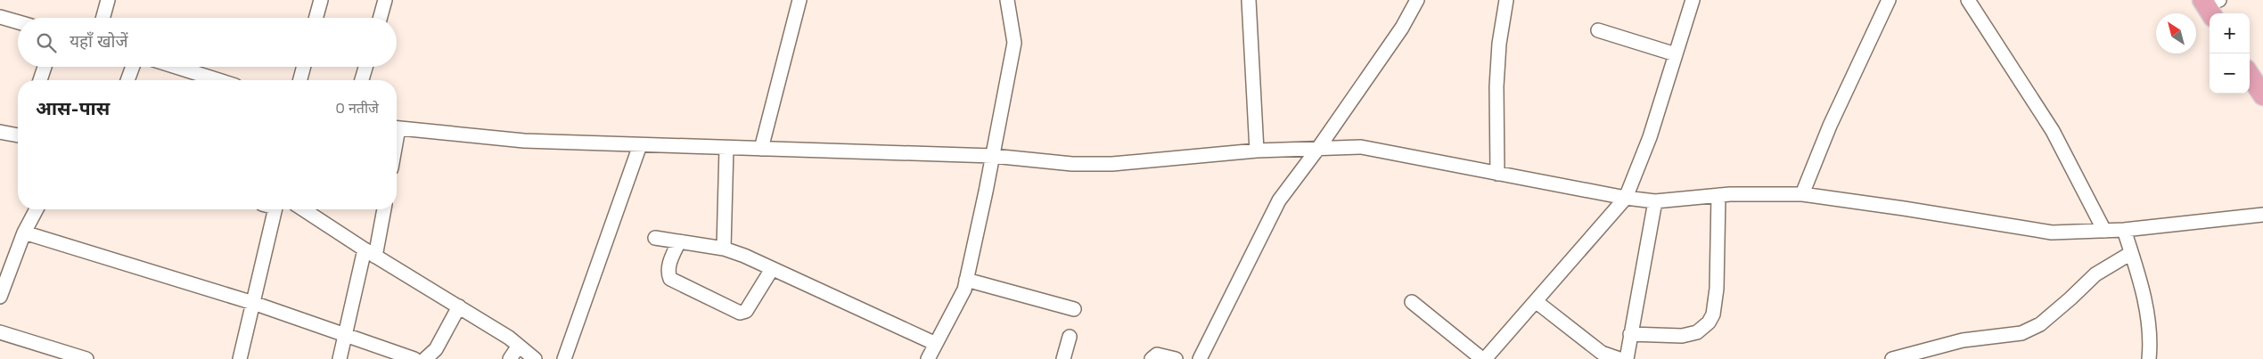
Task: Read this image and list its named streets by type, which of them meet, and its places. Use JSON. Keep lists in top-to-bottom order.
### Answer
{
  "north": "top left",
  "page": {
    "map_buttons": ["+", "−"],
    "search": "यहाँ खोजें",
    "heading": ["आस-पास", "0 नतीजे"]
  }
}
